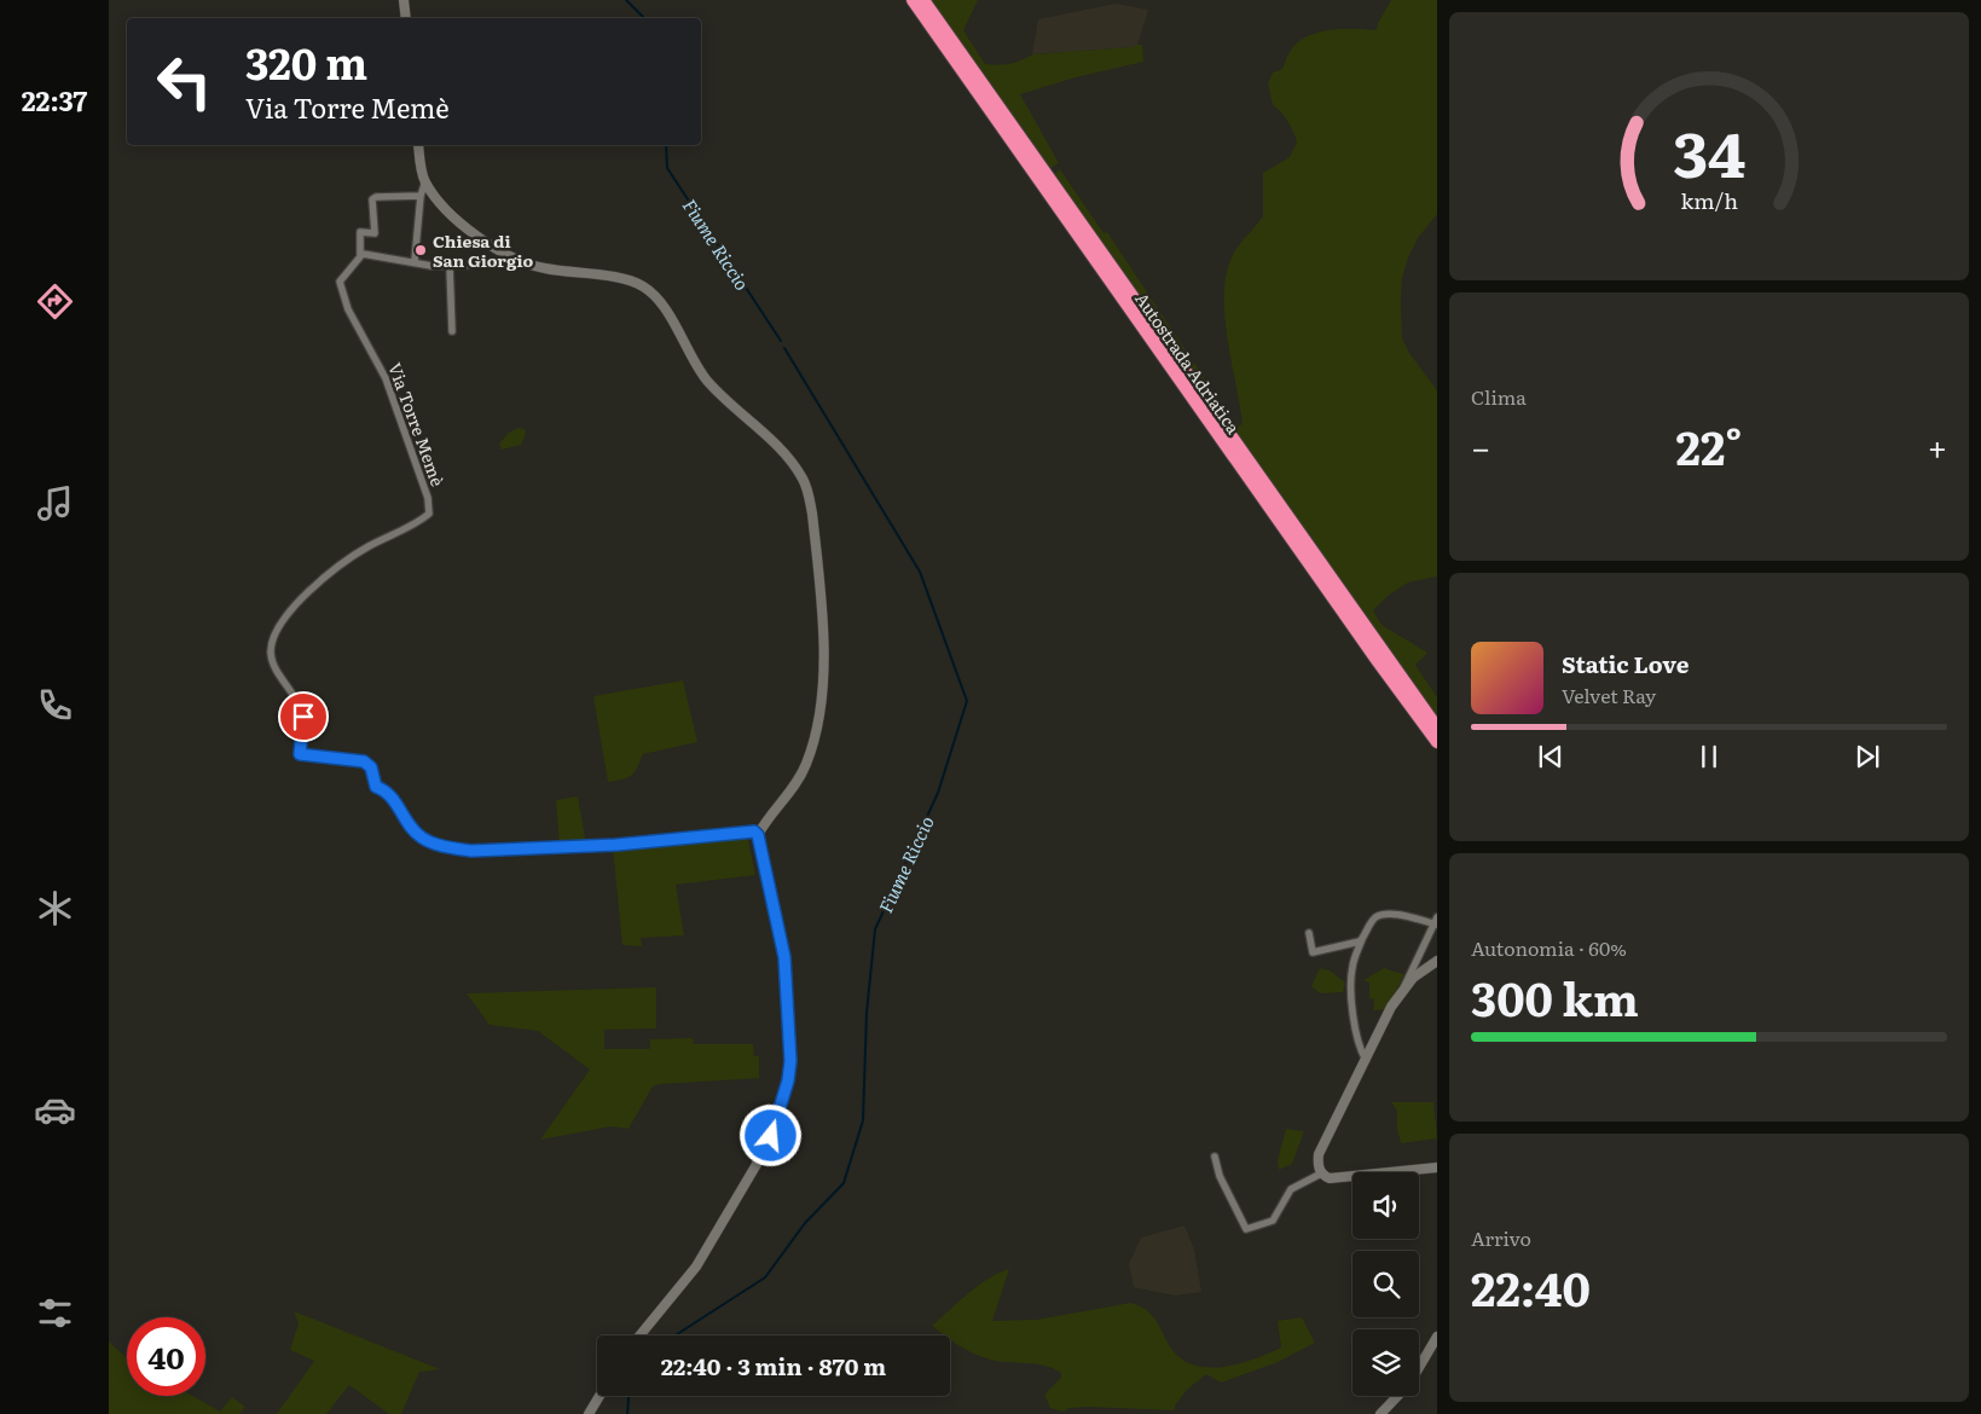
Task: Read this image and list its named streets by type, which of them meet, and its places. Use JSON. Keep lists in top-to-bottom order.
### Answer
{
  "streets": {
    "highway": ["Autostrada Adriatica"],
    "street": ["Via Torre Memè"]
  },
  "water": ["Fiume Riccio"],
  "places": ["Chiesa di San Giorgio"],
  "page": {
    "tabs": "22:37",
    "turn": ["320 m", "Via Torre Memè"],
    "tile": [
      "Clima",
      ["Autonomia · 60%", "300 km"],
      ["Arrivo", "22:40"]
    ],
    "heat": ["−", "22°", "+"],
    "song": ["Static Love", "Velvet Ray"],
    "limit": "40",
    "trip": "22:40 · 3 min · 870 m",
    "gauge": ["34", "km/h"]
  }
}
